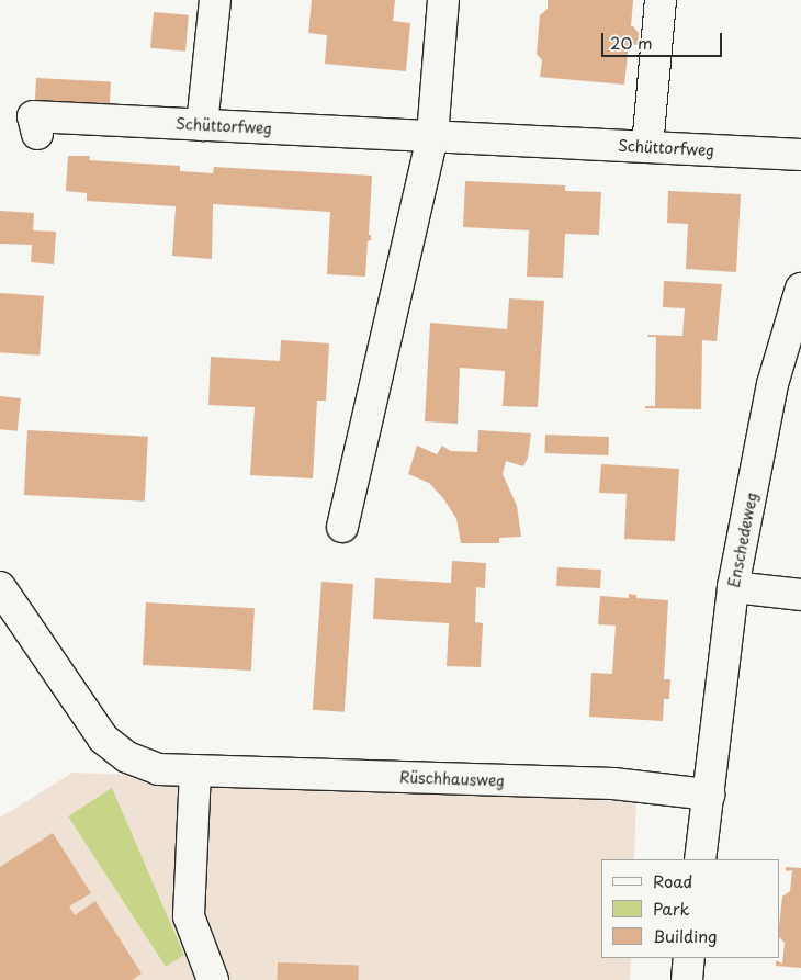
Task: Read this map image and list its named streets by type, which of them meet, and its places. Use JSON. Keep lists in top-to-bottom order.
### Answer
{
  "streets": {
    "street": ["Schüttorfweg", "Enschedeweg", "Rüschhausweg"]
  },
  "crossings": [
    ["Enschedeweg", "Rüschhausweg"]
  ],
  "legend": ["Road", "Park", "Building"],
  "scale_bar": "20 m"
}
